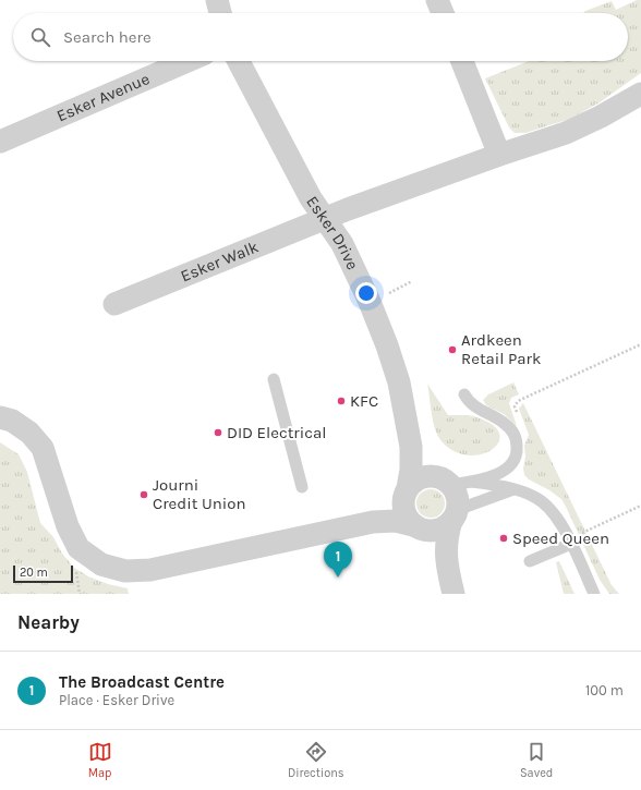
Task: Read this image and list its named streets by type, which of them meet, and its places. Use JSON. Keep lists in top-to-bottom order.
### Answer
{
  "streets": {
    "street": ["Esker Avenue", "Esker Drive", "Esker Walk"]
  },
  "crossings": [
    ["Esker Drive", "Esker Walk"]
  ],
  "places": [
    "Ardkeen Retail Park",
    "KFC",
    "DID Electrical",
    "Journi Credit Union",
    "Speed Queen"
  ],
  "scale_bar": "20 m",
  "page": {
    "search": "Search here",
    "pins": "1",
    "scale": "20 m",
    "heading": "Nearby",
    "list": [
      {
        "mark": "1",
        "name": "The Broadcast Centre",
        "note": "Place · Esker Drive",
        "value": "100 m"
      }
    ],
    "nav": ["Map", "Directions", "Saved"]
  }
}
